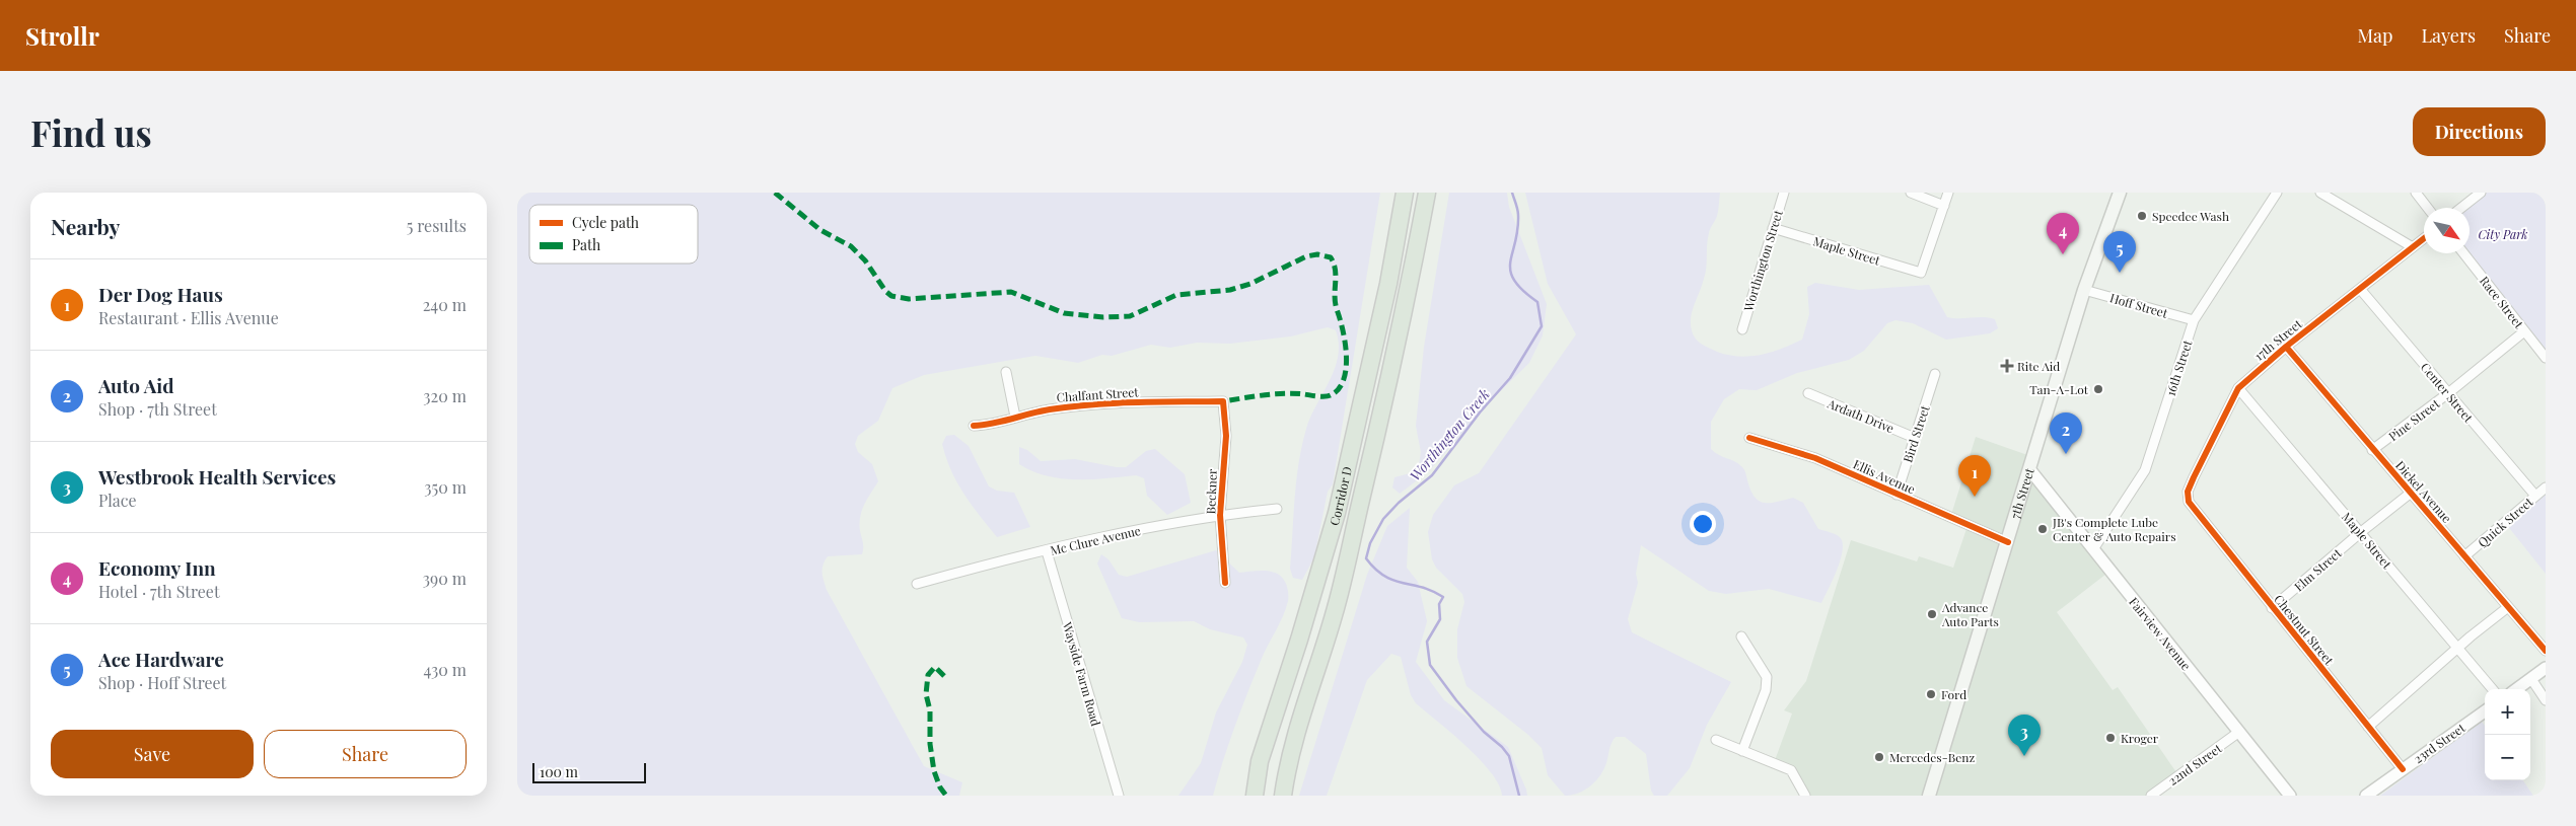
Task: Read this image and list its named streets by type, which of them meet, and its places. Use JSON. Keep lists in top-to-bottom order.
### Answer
{
  "streets": {
    "highway": ["Corridor D"],
    "main road": ["7th Street"],
    "street": [
      "Maple Street",
      "Worthington Street",
      "Race Street",
      "Hoff Street",
      "17th Street",
      "16th Street",
      "Center Street",
      "Chalfant Street",
      "Ardath Drive",
      "Pine Street",
      "Bird Street",
      "Ellis Avenue",
      "Beckner",
      "Dickel Avenue",
      "Quick Street",
      "Mc Clure Avenue",
      "Elm Street",
      "Chestnut Street",
      "Fairview Avenue",
      "Wayside Farm Road",
      "23rd Street",
      "22nd Street"
    ]
  },
  "crossings": [
    ["Maple Street", "Worthington Street"],
    ["Maple Street", "17th Street"],
    ["Maple Street", "Elm Street"],
    ["Race Street", "Pine Street"],
    ["Hoff Street", "16th Street"],
    ["Hoff Street", "7th Street"],
    ["17th Street", "Center Street"],
    ["17th Street", "Dickel Avenue"],
    ["17th Street", "Chestnut Street"],
    ["16th Street", "Fairview Avenue"],
    ["Center Street", "Pine Street"],
    ["Center Street", "Quick Street"],
    ["Chalfant Street", "Beckner"],
    ["Ardath Drive", "Bird Street"],
    ["Pine Street", "Dickel Avenue"],
    ["Bird Street", "Ellis Avenue"],
    ["Ellis Avenue", "7th Street"],
    ["Beckner", "Mc Clure Avenue"],
    ["Dickel Avenue", "Quick Street"],
    ["Dickel Avenue", "Elm Street"],
    ["7th Street", "Fairview Avenue"],
    ["Mc Clure Avenue", "Wayside Farm Road"],
    ["Elm Street", "Chestnut Street"],
    ["Chestnut Street", "23rd Street"],
    ["Fairview Avenue", "22nd Street"]
  ],
  "water": ["Worthington Creek"],
  "parks": ["City Park"],
  "places": {
    "other": [
      "Speedee Wash",
      "Tan-A-Lot",
      "JB's Complete Lube Center & Auto Repairs",
      "Advance Auto Parts",
      "Ford",
      "Kroger",
      "Mercedes-Benz"
    ],
    "health": ["Rite Aid"]
  },
  "legend": ["Cycle path", "Path"],
  "scale_bar": "100 m",
  "north": "bottom right",
  "page": {
    "header": "Strollr",
    "nav": ["Map", "Layers", "Share"],
    "buttons": [
      "Directions",
      ["Save", "Share"]
    ],
    "title": "Find us",
    "heading": ["Nearby", "5 results"],
    "pins": [
      "4",
      "5",
      "2",
      "1",
      "3"
    ],
    "list": [
      {
        "mark": "1",
        "name": "Der Dog Haus",
        "note": "Restaurant · Ellis Avenue",
        "value": "240 m"
      },
      {
        "mark": "2",
        "name": "Auto Aid",
        "note": "Shop · 7th Street",
        "value": "320 m"
      },
      {
        "mark": "3",
        "name": "Westbrook Health Services",
        "note": "Place",
        "value": "350 m"
      },
      {
        "mark": "4",
        "name": "Economy Inn",
        "note": "Hotel · 7th Street",
        "value": "390 m"
      },
      {
        "mark": "5",
        "name": "Ace Hardware",
        "note": "Shop · Hoff Street",
        "value": "430 m"
      }
    ],
    "map_buttons": ["+", "−"],
    "scale": "100 m"
  }
}
